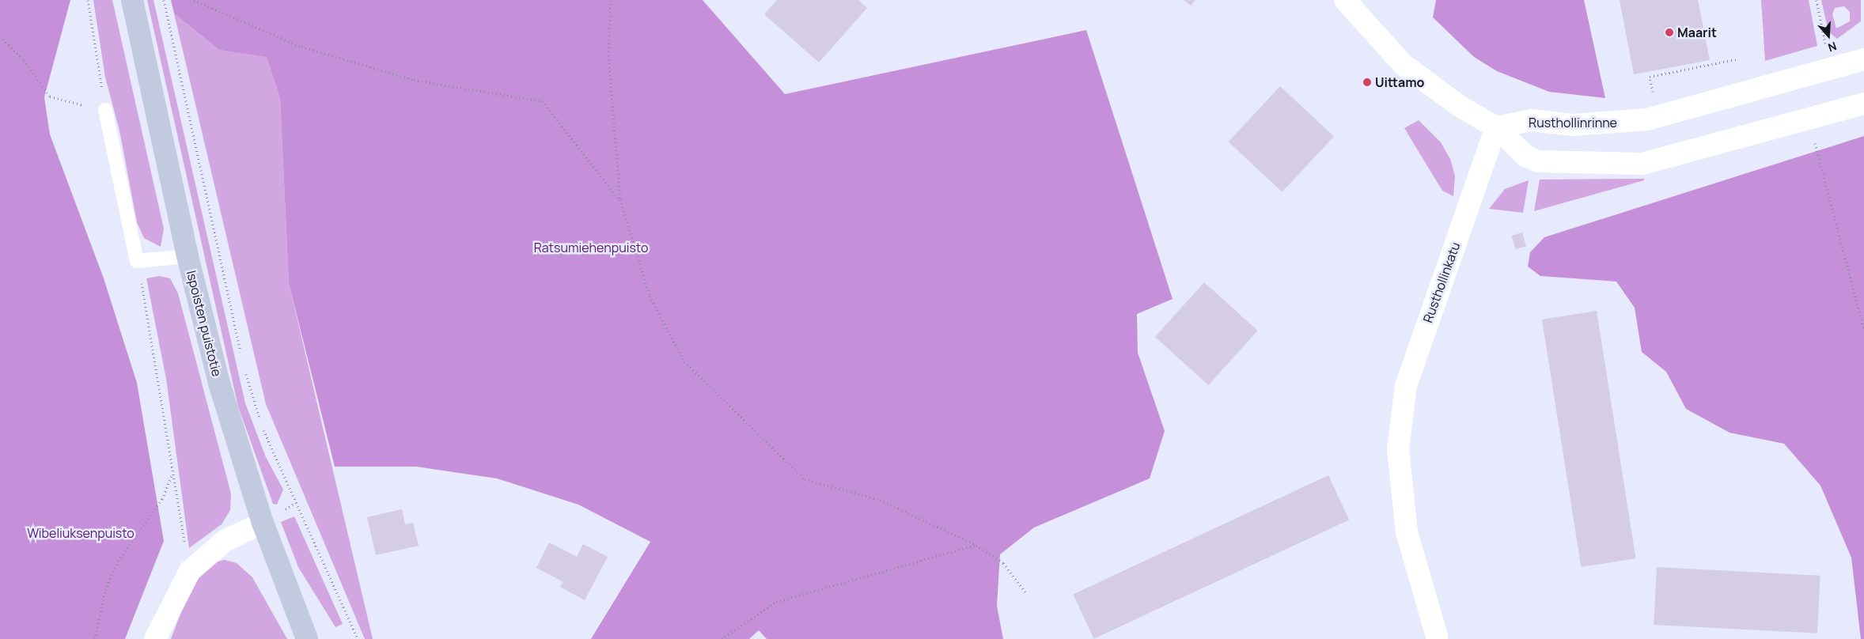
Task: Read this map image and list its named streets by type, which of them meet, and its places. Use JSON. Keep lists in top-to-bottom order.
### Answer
{
  "streets": {
    "main road": ["Ispoisten puistotie"],
    "street": ["Rusthollinrinne", "Rusthollinkatu"]
  },
  "crossings": [
    ["Rusthollinrinne", "Rusthollinkatu"]
  ],
  "parks": ["Ratsumiehenpuisto", "Wibeliuksenpuisto"],
  "places": ["Maarit", "Uittamo"],
  "north": "bottom"
}
